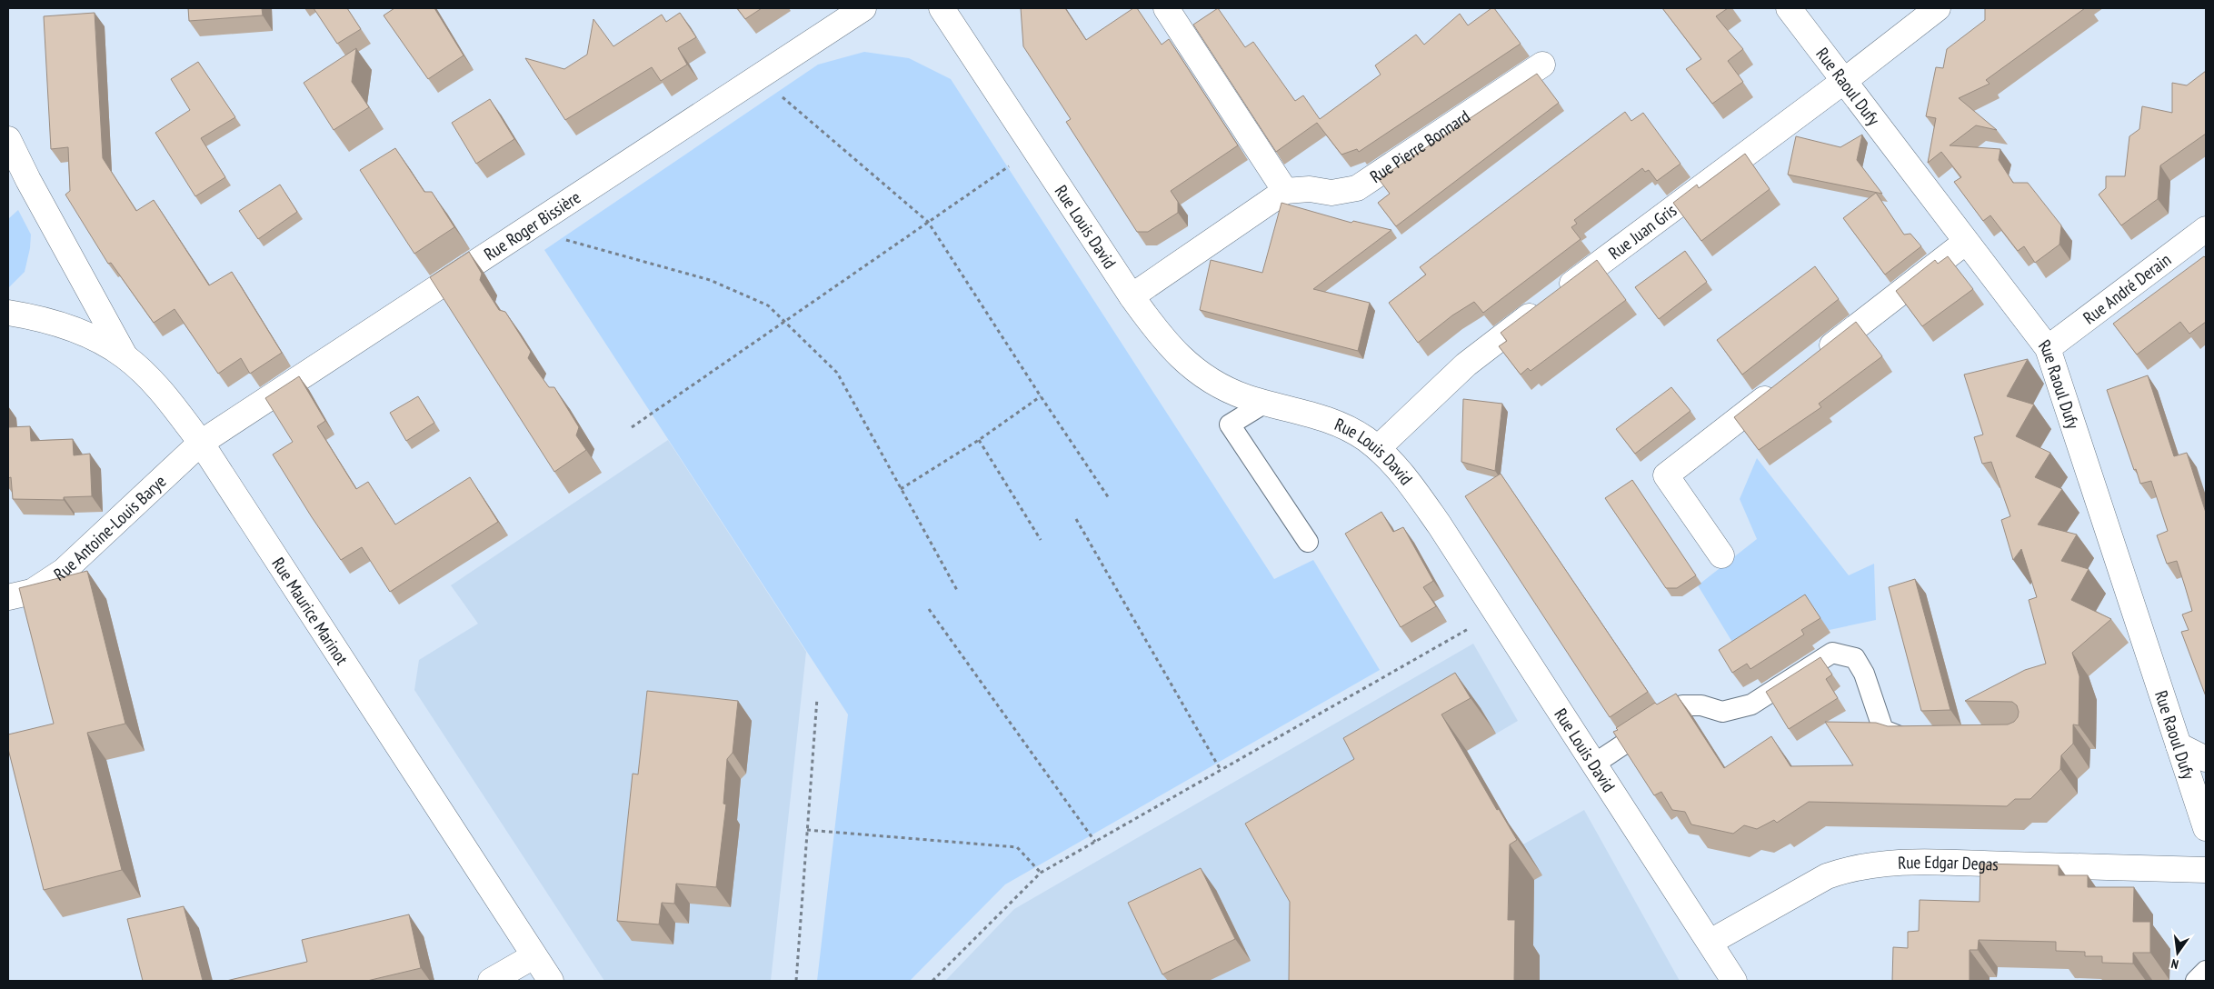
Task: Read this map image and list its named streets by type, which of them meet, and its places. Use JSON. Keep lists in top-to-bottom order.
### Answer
{
  "streets": {
    "street": [
      "Rue Raoul Dufy",
      "Rue Pierre Bonnard",
      "Rue Roger Bissière",
      "Rue Louis David",
      "Rue Juan Gris",
      "Rue André Derain",
      "Rue Antoine-Louis Barye",
      "Rue Maurice Marinot",
      "Rue Edgar Degas"
    ]
  },
  "crossings": [
    ["Rue Raoul Dufy", "Rue Juan Gris"],
    ["Rue Raoul Dufy", "Rue André Derain"],
    ["Rue Roger Bissière", "Rue Antoine-Louis Barye"],
    ["Rue Roger Bissière", "Rue Maurice Marinot"],
    ["Rue Louis David", "Rue Juan Gris"],
    ["Rue Louis David", "Rue Edgar Degas"],
    ["Rue Antoine-Louis Barye", "Rue Maurice Marinot"]
  ],
  "north": "bottom"
}
